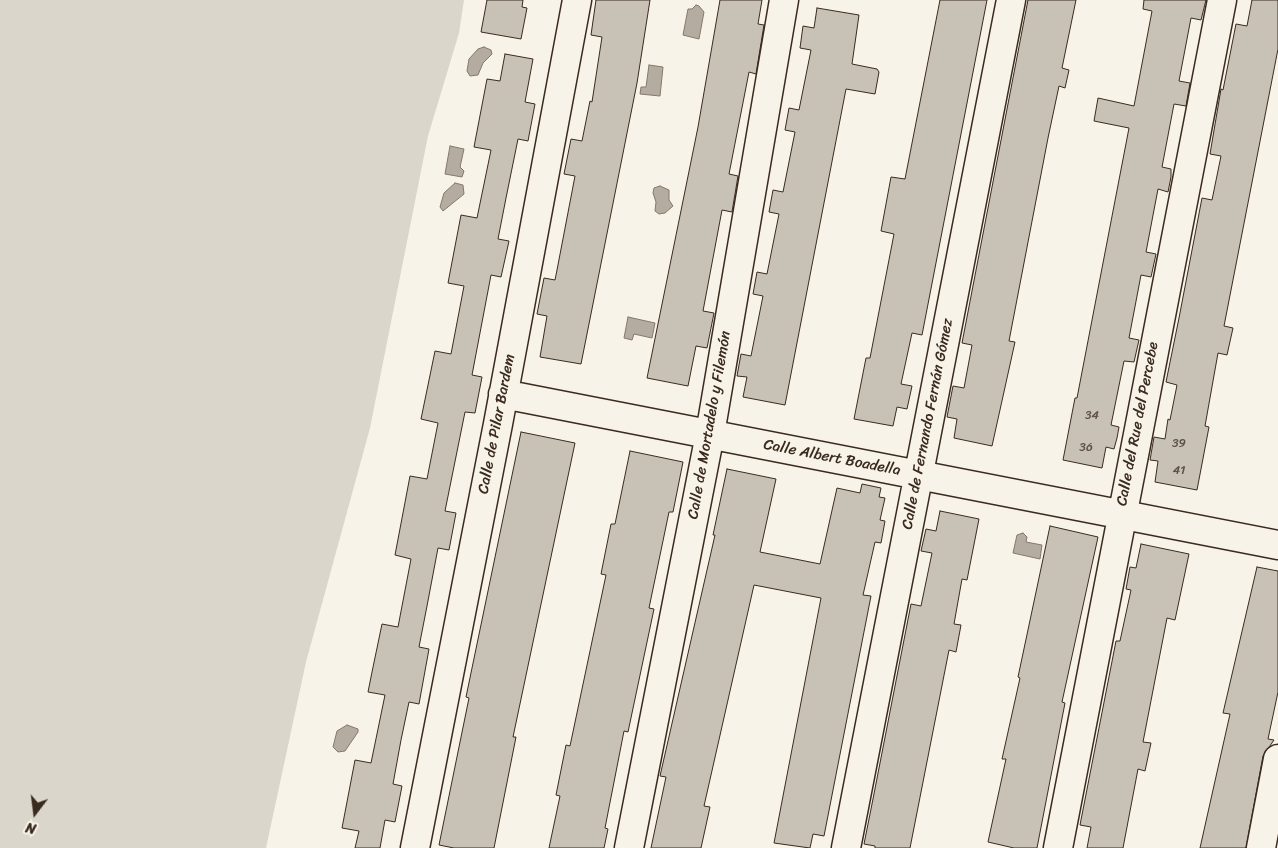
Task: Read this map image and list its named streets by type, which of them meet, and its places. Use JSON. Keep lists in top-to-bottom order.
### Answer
{
  "streets": {
    "street": [
      "Calle de Pilar Bardem",
      "Calle de Fernando Fernán Gómez",
      "Calle del Rue del Percebe",
      "Calle de Mortadelo y Filemón",
      "Calle Albert Boadella"
    ]
  },
  "crossings": [
    ["Calle de Pilar Bardem", "Calle Albert Boadella"],
    ["Calle de Fernando Fernán Gómez", "Calle Albert Boadella"],
    ["Calle del Rue del Percebe", "Calle Albert Boadella"],
    ["Calle de Mortadelo y Filemón", "Calle Albert Boadella"]
  ],
  "house_numbers": [
    "34",
    "39",
    "36",
    "41"
  ],
  "north": "bottom"
}
